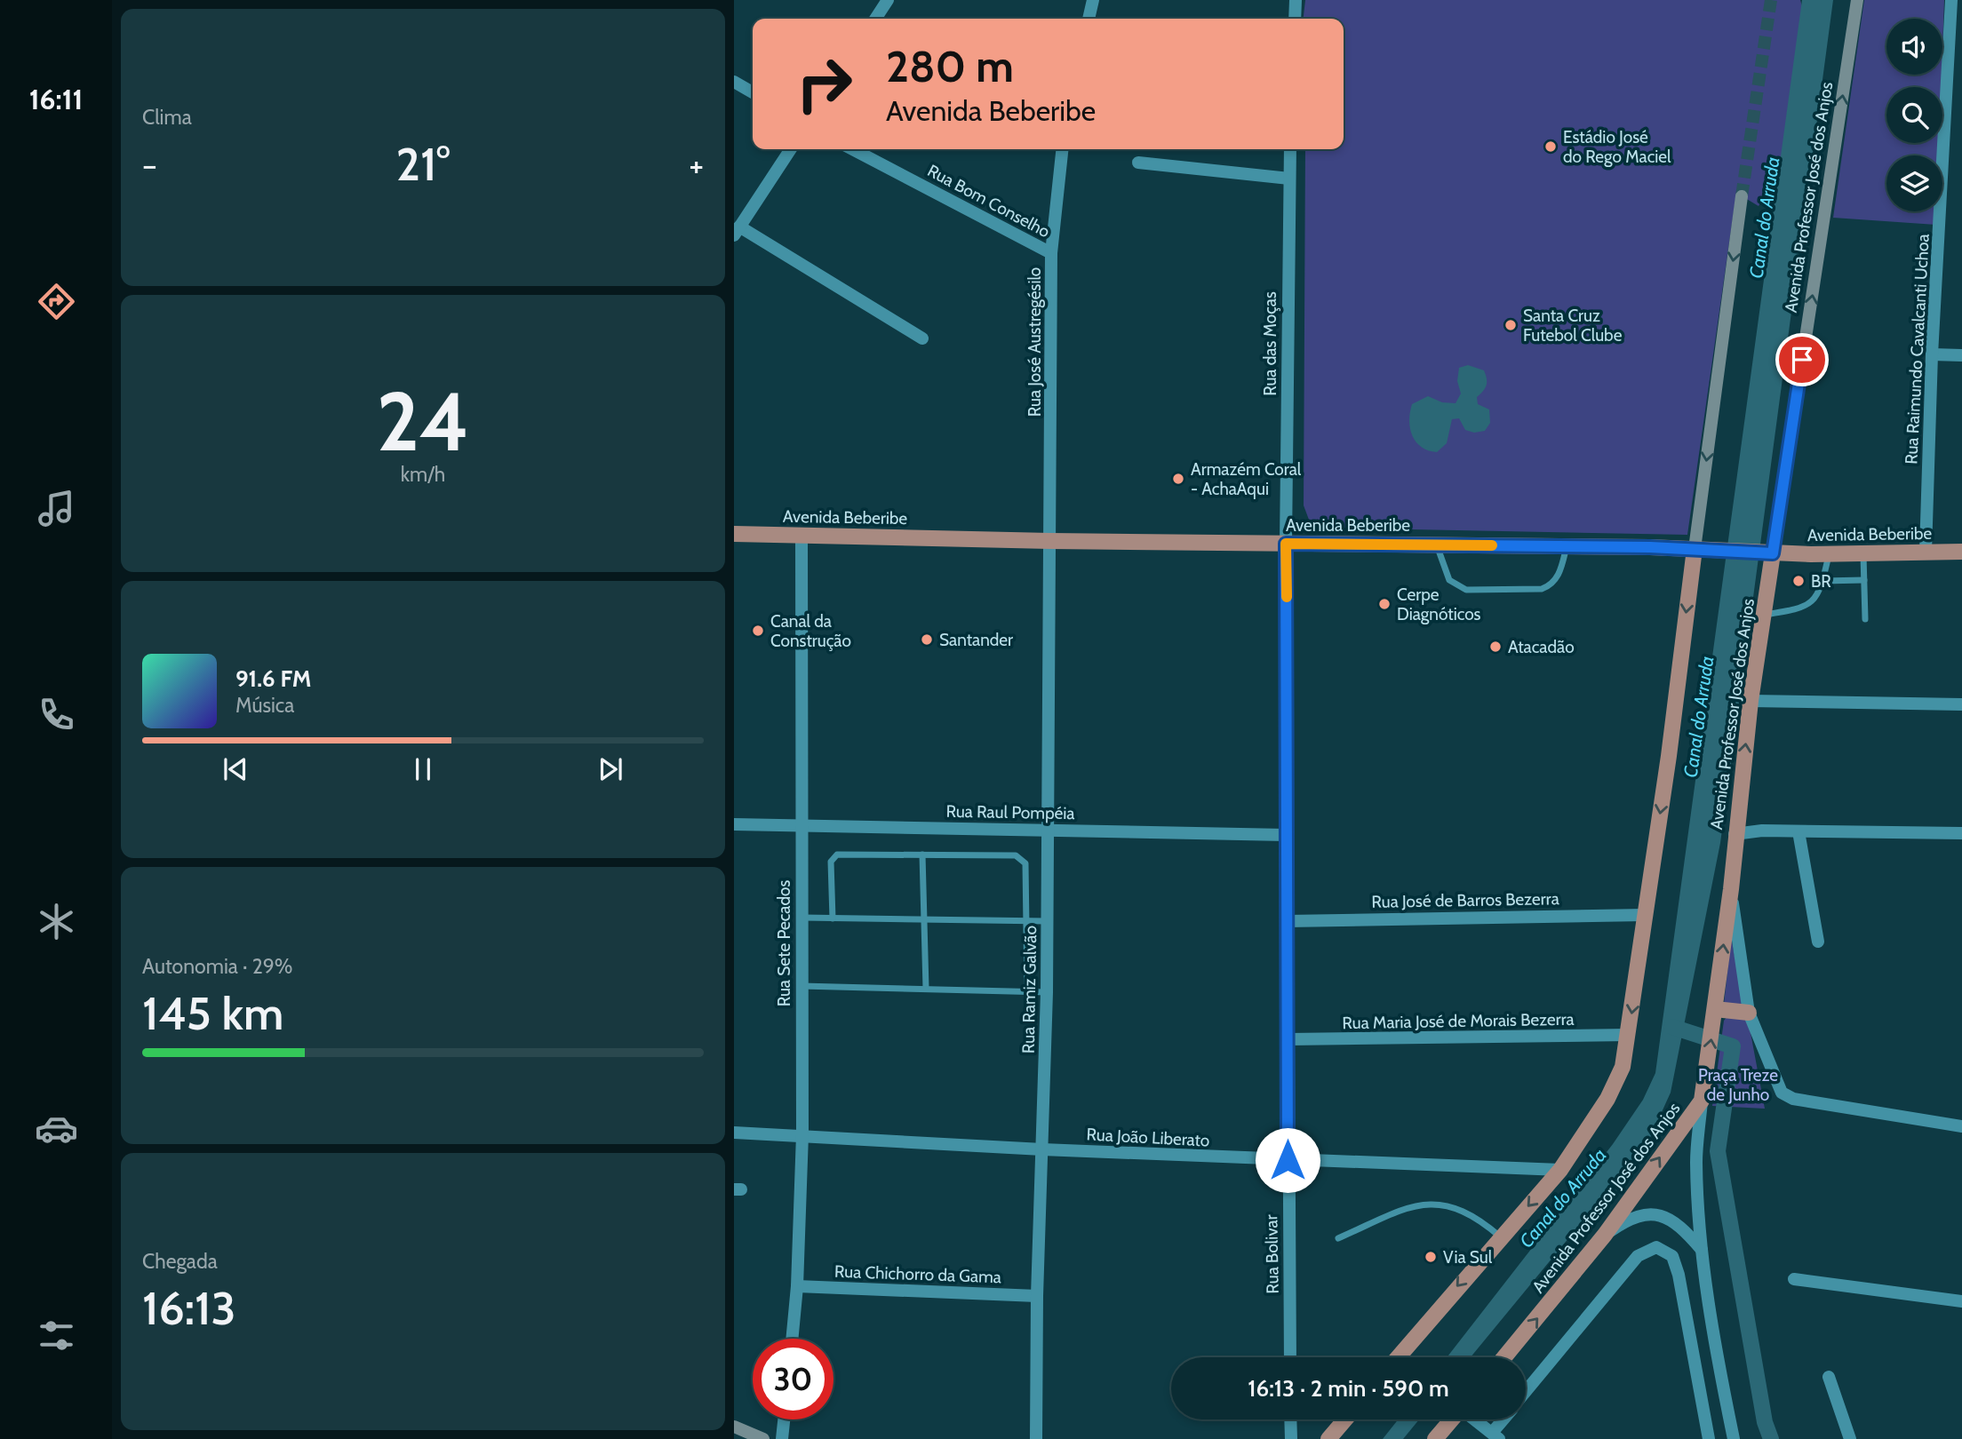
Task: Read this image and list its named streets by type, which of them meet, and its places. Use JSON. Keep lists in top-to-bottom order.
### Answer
{
  "streets": {
    "main road": ["Avenida Professor José dos Anjos", "Avenida Beberibe"],
    "street": [
      "Rua Bom Conselho",
      "Rua José Austregésilo",
      "Rua das Moças",
      "Rua Raimundo Cavalcanti Uchoa",
      "Rua Raul Pompéia",
      "Rua José de Barros Bezerra",
      "Rua Sete Pecados",
      "Rua Ramiz Galvão",
      "Rua Maria José de Morais Bezerra",
      "Rua João Liberato",
      "Rua Bolivar",
      "Rua Chichorro da Gama"
    ]
  },
  "crossings": [
    ["Avenida Professor José dos Anjos", "Avenida Beberibe"],
    ["Rua Bom Conselho", "Rua José Austregésilo"],
    ["Rua José Austregésilo", "Avenida Beberibe"],
    ["Rua José Austregésilo", "Rua Ramiz Galvão"],
    ["Rua das Moças", "Avenida Beberibe"],
    ["Rua das Moças", "Rua Bolivar"],
    ["Rua Raimundo Cavalcanti Uchoa", "Avenida Beberibe"],
    ["Avenida Beberibe", "Rua Sete Pecados"],
    ["Avenida Beberibe", "Rua Ramiz Galvão"],
    ["Avenida Beberibe", "Rua Bolivar"],
    ["Rua Raul Pompéia", "Rua Sete Pecados"],
    ["Rua Raul Pompéia", "Rua Ramiz Galvão"],
    ["Rua Raul Pompéia", "Rua Bolivar"],
    ["Rua José de Barros Bezerra", "Rua Bolivar"],
    ["Rua Sete Pecados", "Rua João Liberato"],
    ["Rua Sete Pecados", "Rua Chichorro da Gama"],
    ["Rua Ramiz Galvão", "Rua João Liberato"],
    ["Rua Ramiz Galvão", "Rua Chichorro da Gama"],
    ["Rua Maria José de Morais Bezerra", "Rua Bolivar"],
    ["Rua João Liberato", "Rua Bolivar"]
  ],
  "water": ["Canal do Arruda"],
  "parks": ["Praça Treze de Junho"],
  "places": [
    "Estádio José do Rego Maciel",
    "Santa Cruz Futebol Clube",
    "Armazém Coral - AchaAqui",
    "BR",
    "Cerpe Diagnóticos",
    "Canal da Construção",
    "Santander",
    "Atacadão",
    "Via Sul"
  ],
  "page": {
    "tabs": "16:11",
    "tile": [
      "Clima",
      ["24", "km/h"],
      ["Autonomia · 29%", "145 km"],
      ["Chegada", "16:13"]
    ],
    "turn": ["280 m", "Avenida Beberibe"],
    "heat": ["−", "21°", "+"],
    "song": ["91.6 FM", "Música"],
    "limit": "30",
    "trip": "16:13 · 2 min · 590 m"
  }
}
